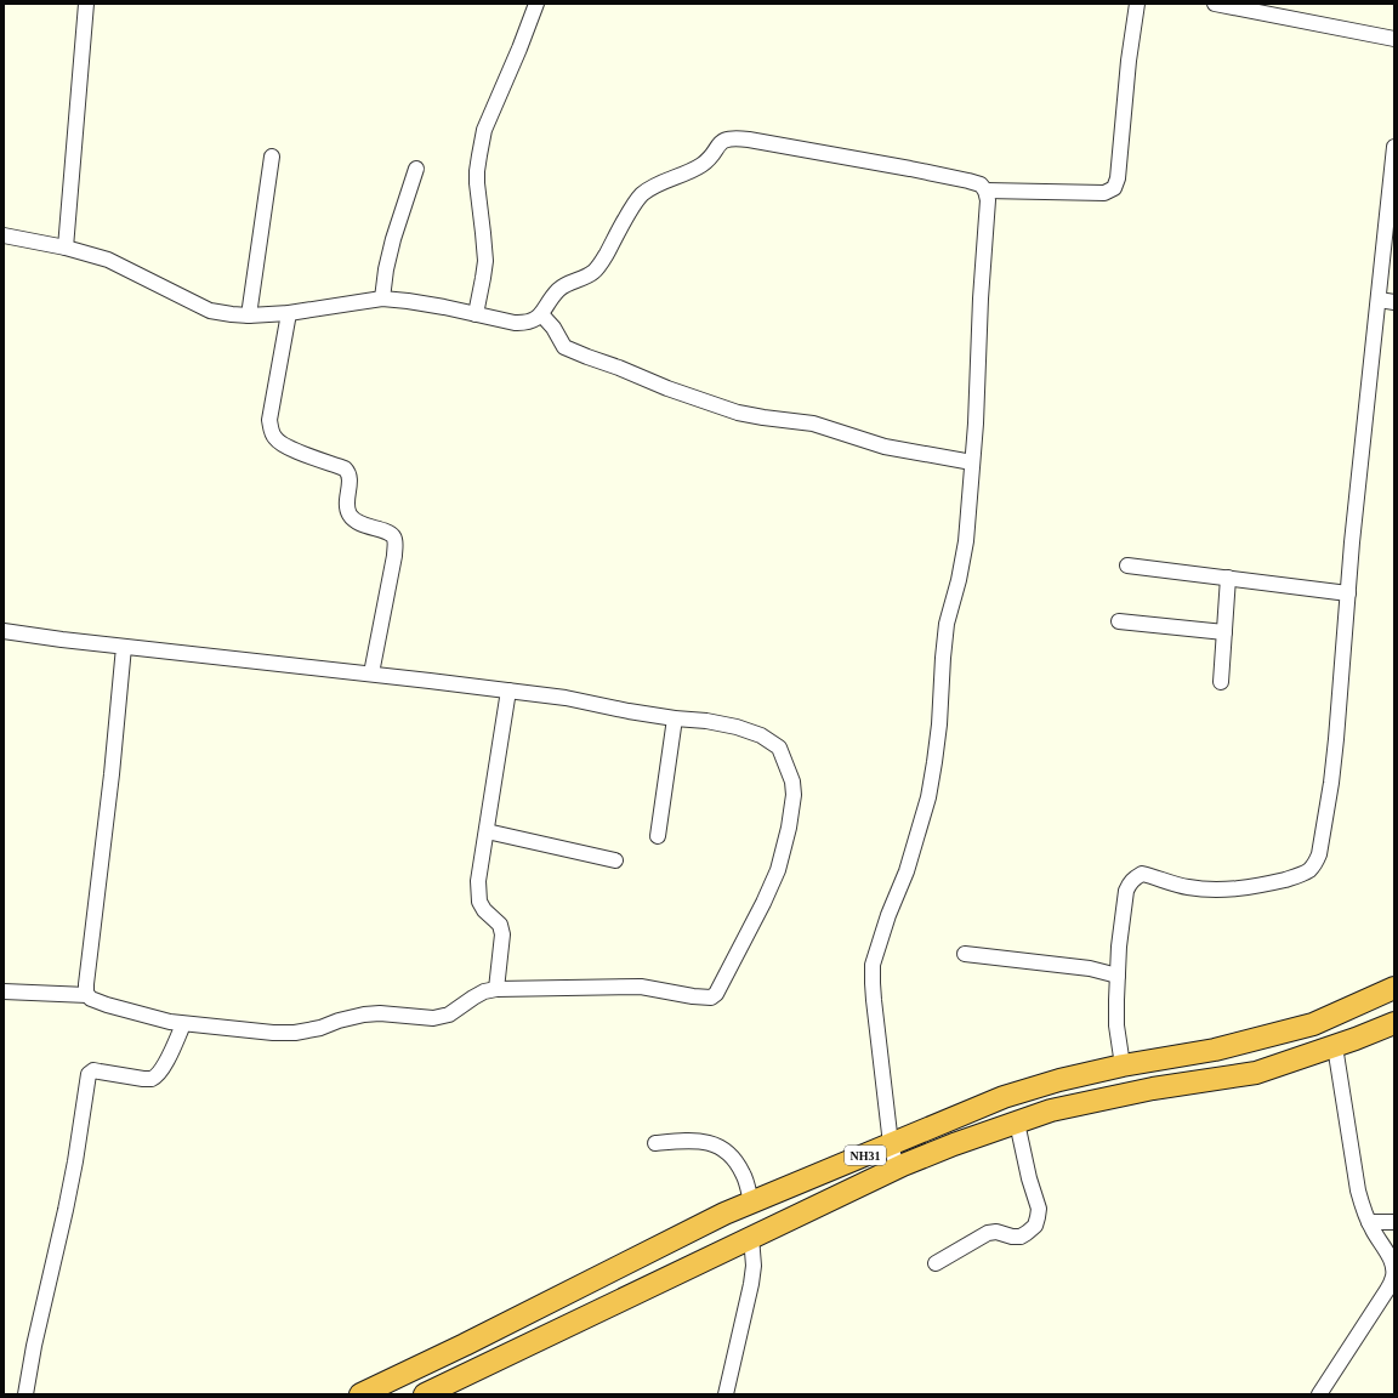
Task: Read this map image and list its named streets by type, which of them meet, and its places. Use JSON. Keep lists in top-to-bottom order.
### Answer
{
  "streets": {
    "highway": ["NH31"]
  }
}
